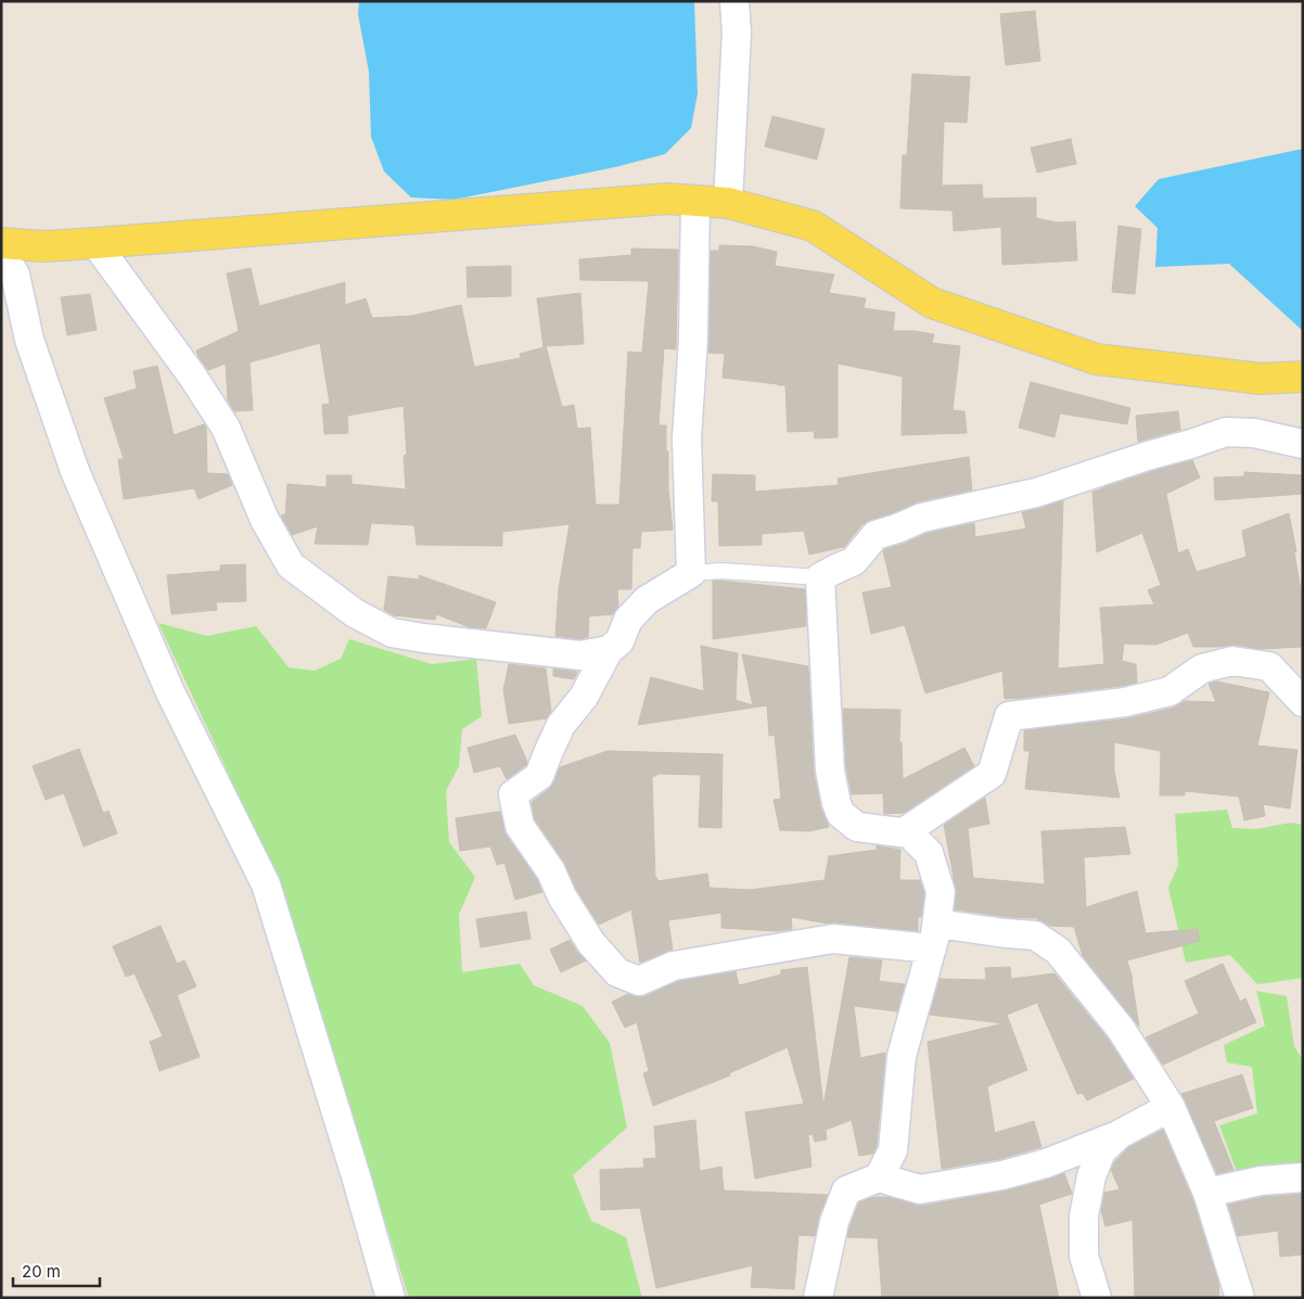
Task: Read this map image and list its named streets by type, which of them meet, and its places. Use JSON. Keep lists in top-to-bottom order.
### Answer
{
  "scale_bar": "20 m"
}
